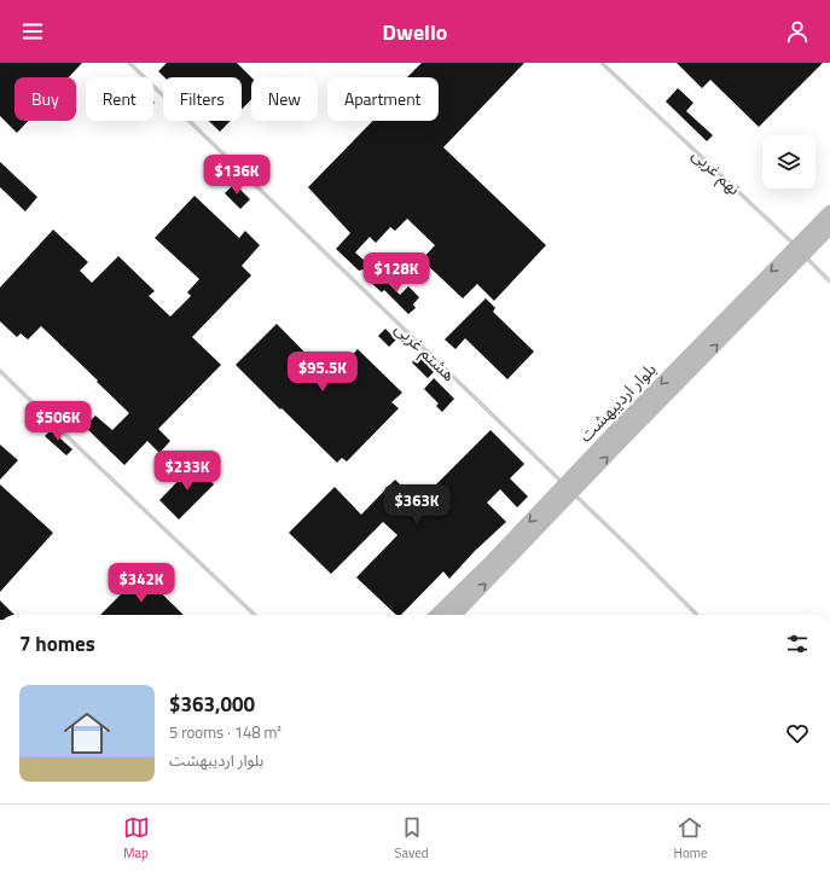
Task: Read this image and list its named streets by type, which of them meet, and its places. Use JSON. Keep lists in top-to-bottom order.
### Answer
{
  "streets": {
    "street": ["بلوار اردیبهشت"],
    "lane": ["نهم غربی", "هشتم غربی"]
  },
  "crossings": [
    ["نهم غربی", "بلوار اردیبهشت"],
    ["هشتم غربی", "بلوار اردیبهشت"]
  ],
  "page": {
    "header": "Dwello",
    "chip": [
      "Buy",
      "Rent",
      "Filters",
      "New",
      "Apartment"
    ],
    "price": [
      "$136K",
      "$128K",
      "$95.5K",
      "$506K",
      "$233K",
      "$363K",
      "$342K"
    ],
    "heading": "7 homes",
    "list": [
      {
        "name": "$363,000",
        "note": "5 rooms · 148 m² · بلوار اردیبهشت"
      }
    ],
    "tabs": ["Map", "Saved", "Home"]
  }
}
